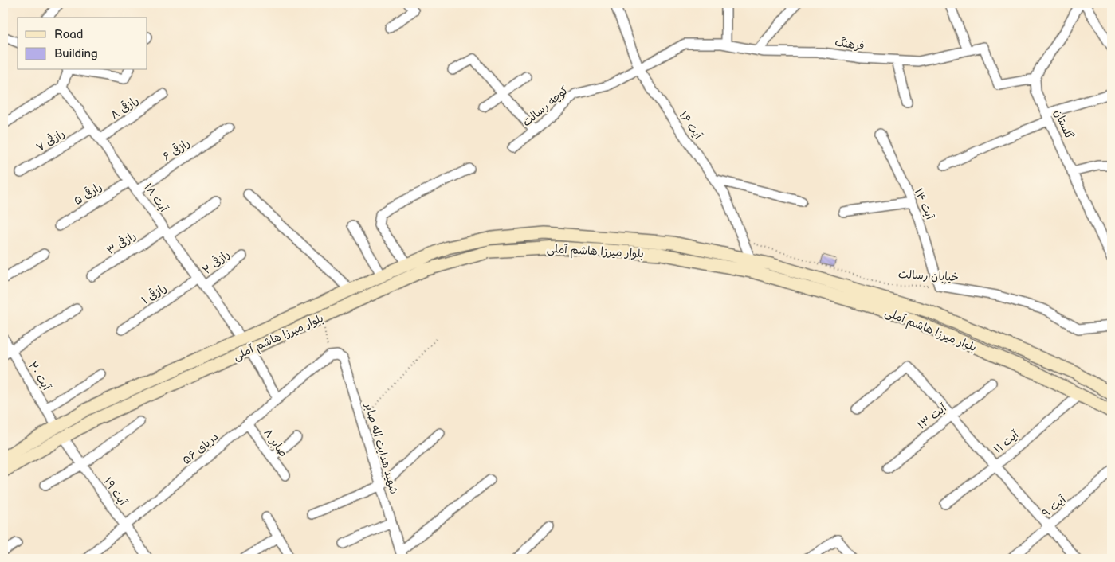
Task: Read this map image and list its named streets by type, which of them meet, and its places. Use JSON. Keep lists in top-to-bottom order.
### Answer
{
  "streets": {
    "main road": ["بلوار میرزا هاشم آملی"],
    "street": [
      "فرهنگ",
      "کوچه رسالت",
      "رازقی ۸",
      "گلستان",
      "آیت ۱۶",
      "رازقی ۷",
      "رازقی ۶",
      "رازقی ۵",
      "آیت ۱۸",
      "آيت ۱۴",
      "رازقی ۳",
      "رازقی ۲",
      "خیابان رسالت",
      "رازقی ۱",
      "آیت ۲۰",
      "آیت ۱۳",
      "آیت ۱۱",
      "صابر ۸",
      "دریای ۵۶",
      "شهید هدایت اله صابر",
      "آیت ۱۹",
      "آیت ۹"
    ]
  },
  "crossings": [
    ["فرهنگ", "کوچه رسالت"],
    ["فرهنگ", "گلستان"],
    ["فرهنگ", "آیت ۱۶"],
    ["کوچه رسالت", "آیت ۱۶"],
    ["رازقی ۸", "آیت ۱۸"],
    ["آیت ۱۶", "بلوار میرزا هاشم آملی"],
    ["آیت ۱۶", "خیابان رسالت"],
    ["رازقی ۷", "آیت ۱۸"],
    ["رازقی ۶", "آیت ۱۸"],
    ["رازقی ۵", "آیت ۱۸"],
    ["آیت ۱۸", "رازقی ۳"],
    ["آیت ۱۸", "بلوار میرزا هاشم آملی"],
    ["آیت ۱۸", "رازقی ۲"],
    ["آیت ۱۸", "رازقی ۱"],
    ["آيت ۱۴", "خیابان رسالت"],
    ["بلوار میرزا هاشم آملی", "آیت ۲۰"],
    ["بلوار میرزا هاشم آملی", "آیت ۱۱"],
    ["بلوار میرزا هاشم آملی", "آیت ۱۹"],
    ["صابر ۸", "دریای ۵۶"],
    ["دریای ۵۶", "شهید هدایت اله صابر"],
    ["دریای ۵۶", "آیت ۱۹"]
  ],
  "legend": ["Road", "Building"]
}
